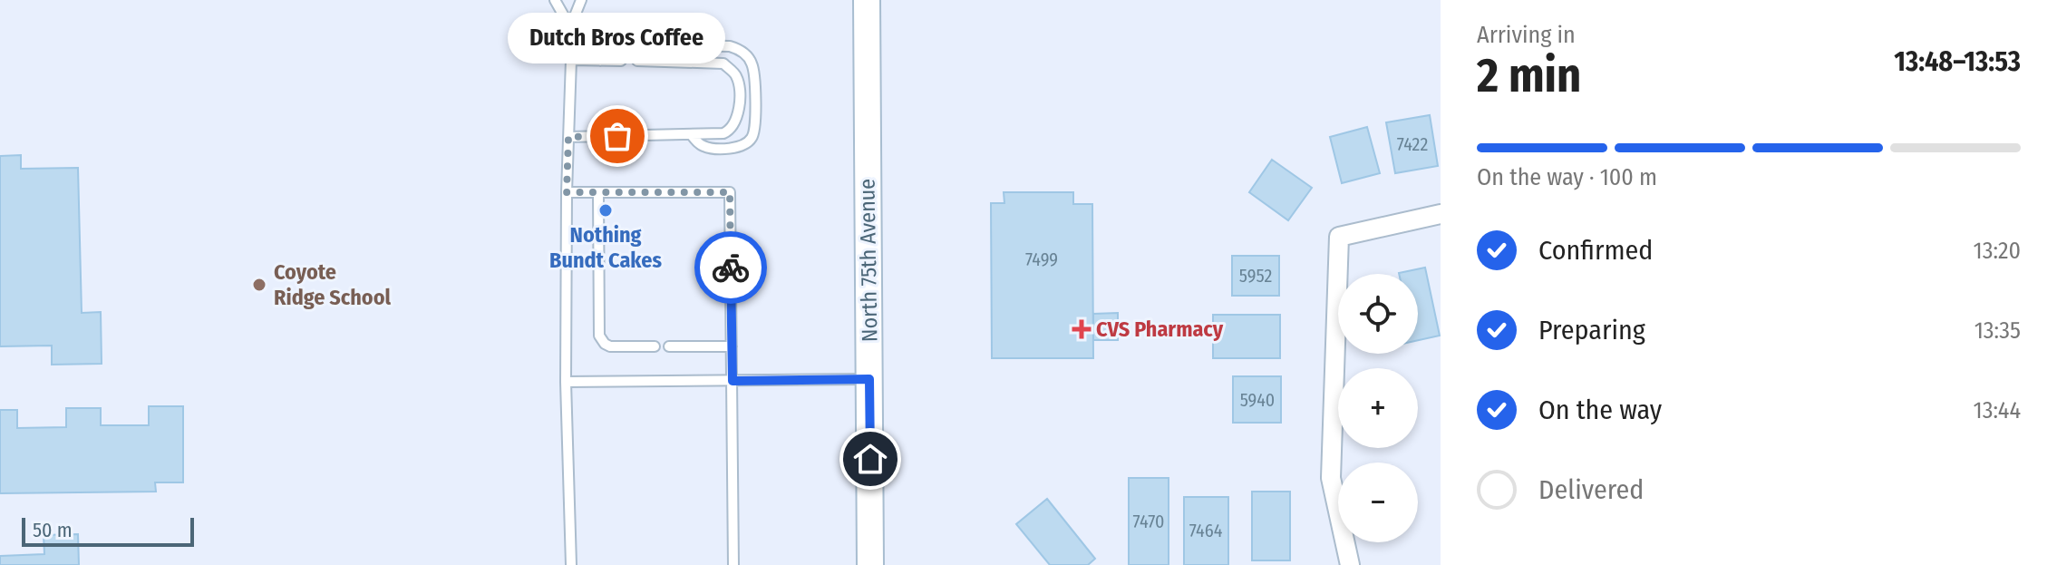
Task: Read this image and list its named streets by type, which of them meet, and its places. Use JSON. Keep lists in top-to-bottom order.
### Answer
{
  "streets": {
    "main road": ["North 75th Avenue"]
  },
  "places": {
    "other": ["Dutch Bros Coffee", "Nothing Bundt Cakes", "Coyote Ridge School"],
    "health": ["CVS Pharmacy"]
  },
  "house_numbers": [
    "7422",
    "7499",
    "5952",
    "5940",
    "7470",
    "7464"
  ],
  "scale_bar": "50 m",
  "page": {
    "heading": ["2 min", "Arriving in", "13:48–13:53"],
    "bubble": "Dutch Bros Coffee",
    "bar": "On the way · 100 m",
    "list": [
      ["Confirmed", "13:20"],
      ["Preparing", "13:35"],
      ["On the way", "13:44"],
      "Delivered"
    ],
    "map_buttons": ["+", "−"],
    "scale": "50 m"
  }
}
